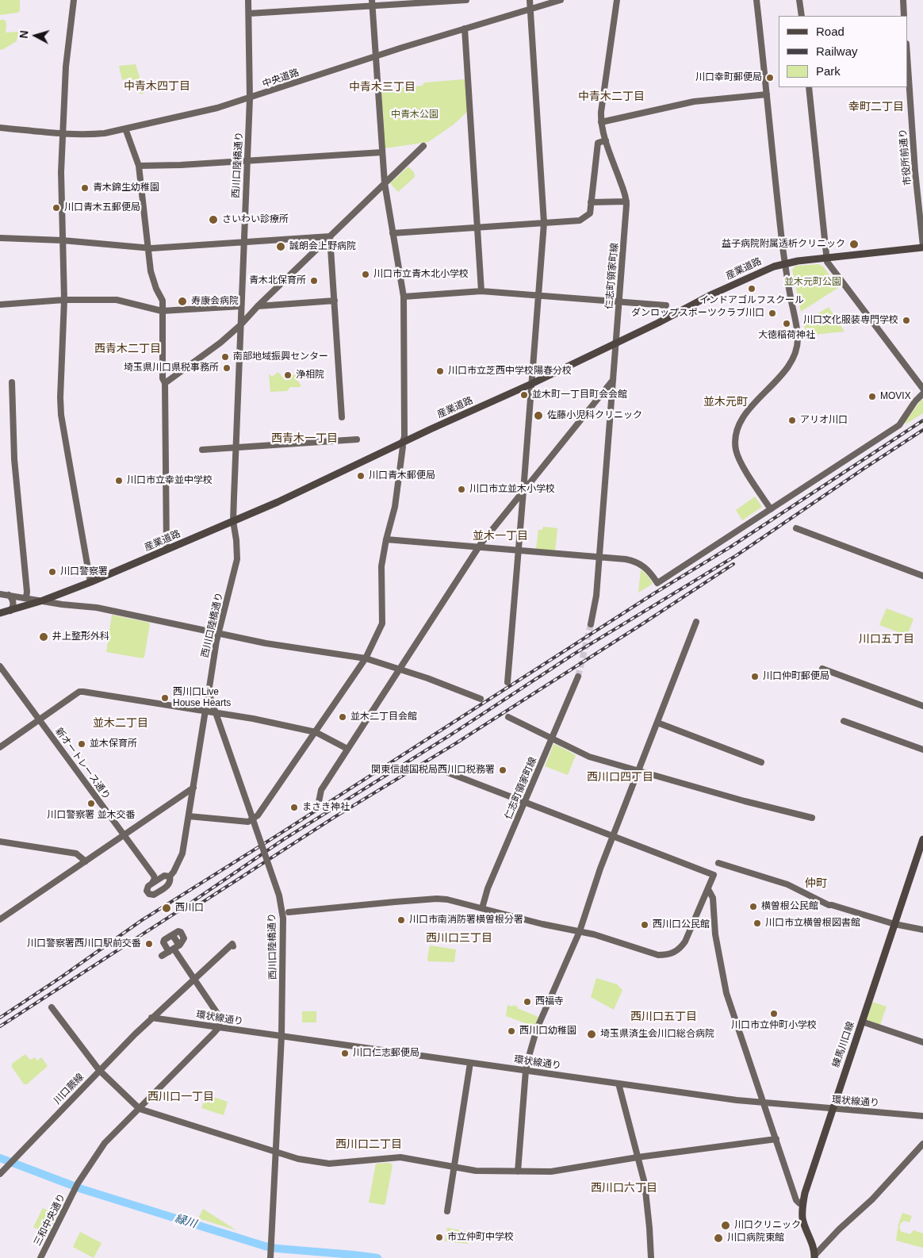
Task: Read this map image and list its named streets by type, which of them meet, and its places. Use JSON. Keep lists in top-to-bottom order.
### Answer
{
  "streets": {
    "main road": ["産業道路", "練馬川口線"],
    "street": [
      "中央道路",
      "市役所前通り",
      "西川口陸橋通り",
      "仁志町領家町線",
      "新オートレース通り",
      "環状線通り",
      "川口蕨線",
      "三和中央通り"
    ]
  },
  "crossings": [
    ["中央道路", "西川口陸橋通り"],
    ["市役所前通り", "産業道路"],
    ["西川口陸橋通り", "産業道路"],
    ["西川口陸橋通り", "環状線通り"],
    ["産業道路", "仁志町領家町線"],
    ["環状線通り", "練馬川口線"],
    ["環状線通り", "川口蕨線"],
    ["環状線通り", "三和中央通り"]
  ],
  "districts": [
    "中青木四丁目",
    "中青木三丁目",
    "中青木二丁目",
    "幸町二丁目",
    "西青木二丁目",
    "並木元町",
    "西青木一丁目",
    "並木一丁目",
    "川口五丁目",
    "並木二丁目",
    "西川口四丁目",
    "仲町",
    "西川口三丁目",
    "西川口五丁目",
    "西川口一丁目",
    "西川口二丁目",
    "西川口六丁目"
  ],
  "water": ["緑川"],
  "parks": ["中青木公園", "並木元町公園"],
  "places": [
    "川口幸町郵便局",
    "青木錦生幼稚園",
    "川口青木五郵便局",
    "さいわい診療所",
    "益子病院附属透析クリニック",
    "誠朗会上野病院",
    "川口市立青木北小学校",
    "青木北保育所",
    "インドアゴルフスクール",
    "寿康会病院",
    "ダンロップスポーツクラブ川口",
    "川口文化服装専門学校",
    "大徳稲荷神社",
    "南部地域振興センター",
    "埼玉県川口県税事務所",
    "川口市立芝西中学校陽春分校",
    "浄相院",
    "並木町一丁目町会会館",
    "MOVIX",
    "佐藤小児科クリニック",
    "アリオ川口",
    "川口青木郵便局",
    "川口市立幸並中学校",
    "川口市立並木小学校",
    "川口警察署",
    "井上整形外科",
    "川口仲町郵便局",
    "西川口Live House Hearts",
    "並木二丁目会館",
    "並木保育所",
    "関東信越国税局西川口税務署",
    "川口警察署 並木交番",
    "まさき神社",
    "横曽根公民館",
    "西川口",
    "川口市南消防署横曽根分署",
    "川口市立横曽根図書館",
    "西川口公民館",
    "川口警察署西川口駅前交番",
    "西福寺",
    "川口市立仲町小学校",
    "西川口幼稚園",
    "埼玉県済生会川口総合病院",
    "川口仁志郵便局",
    "川口クリニック",
    "市立仲町中学校",
    "川口病院東館"
  ],
  "legend": ["Road", "Railway", "Park"],
  "north": "left"
}
